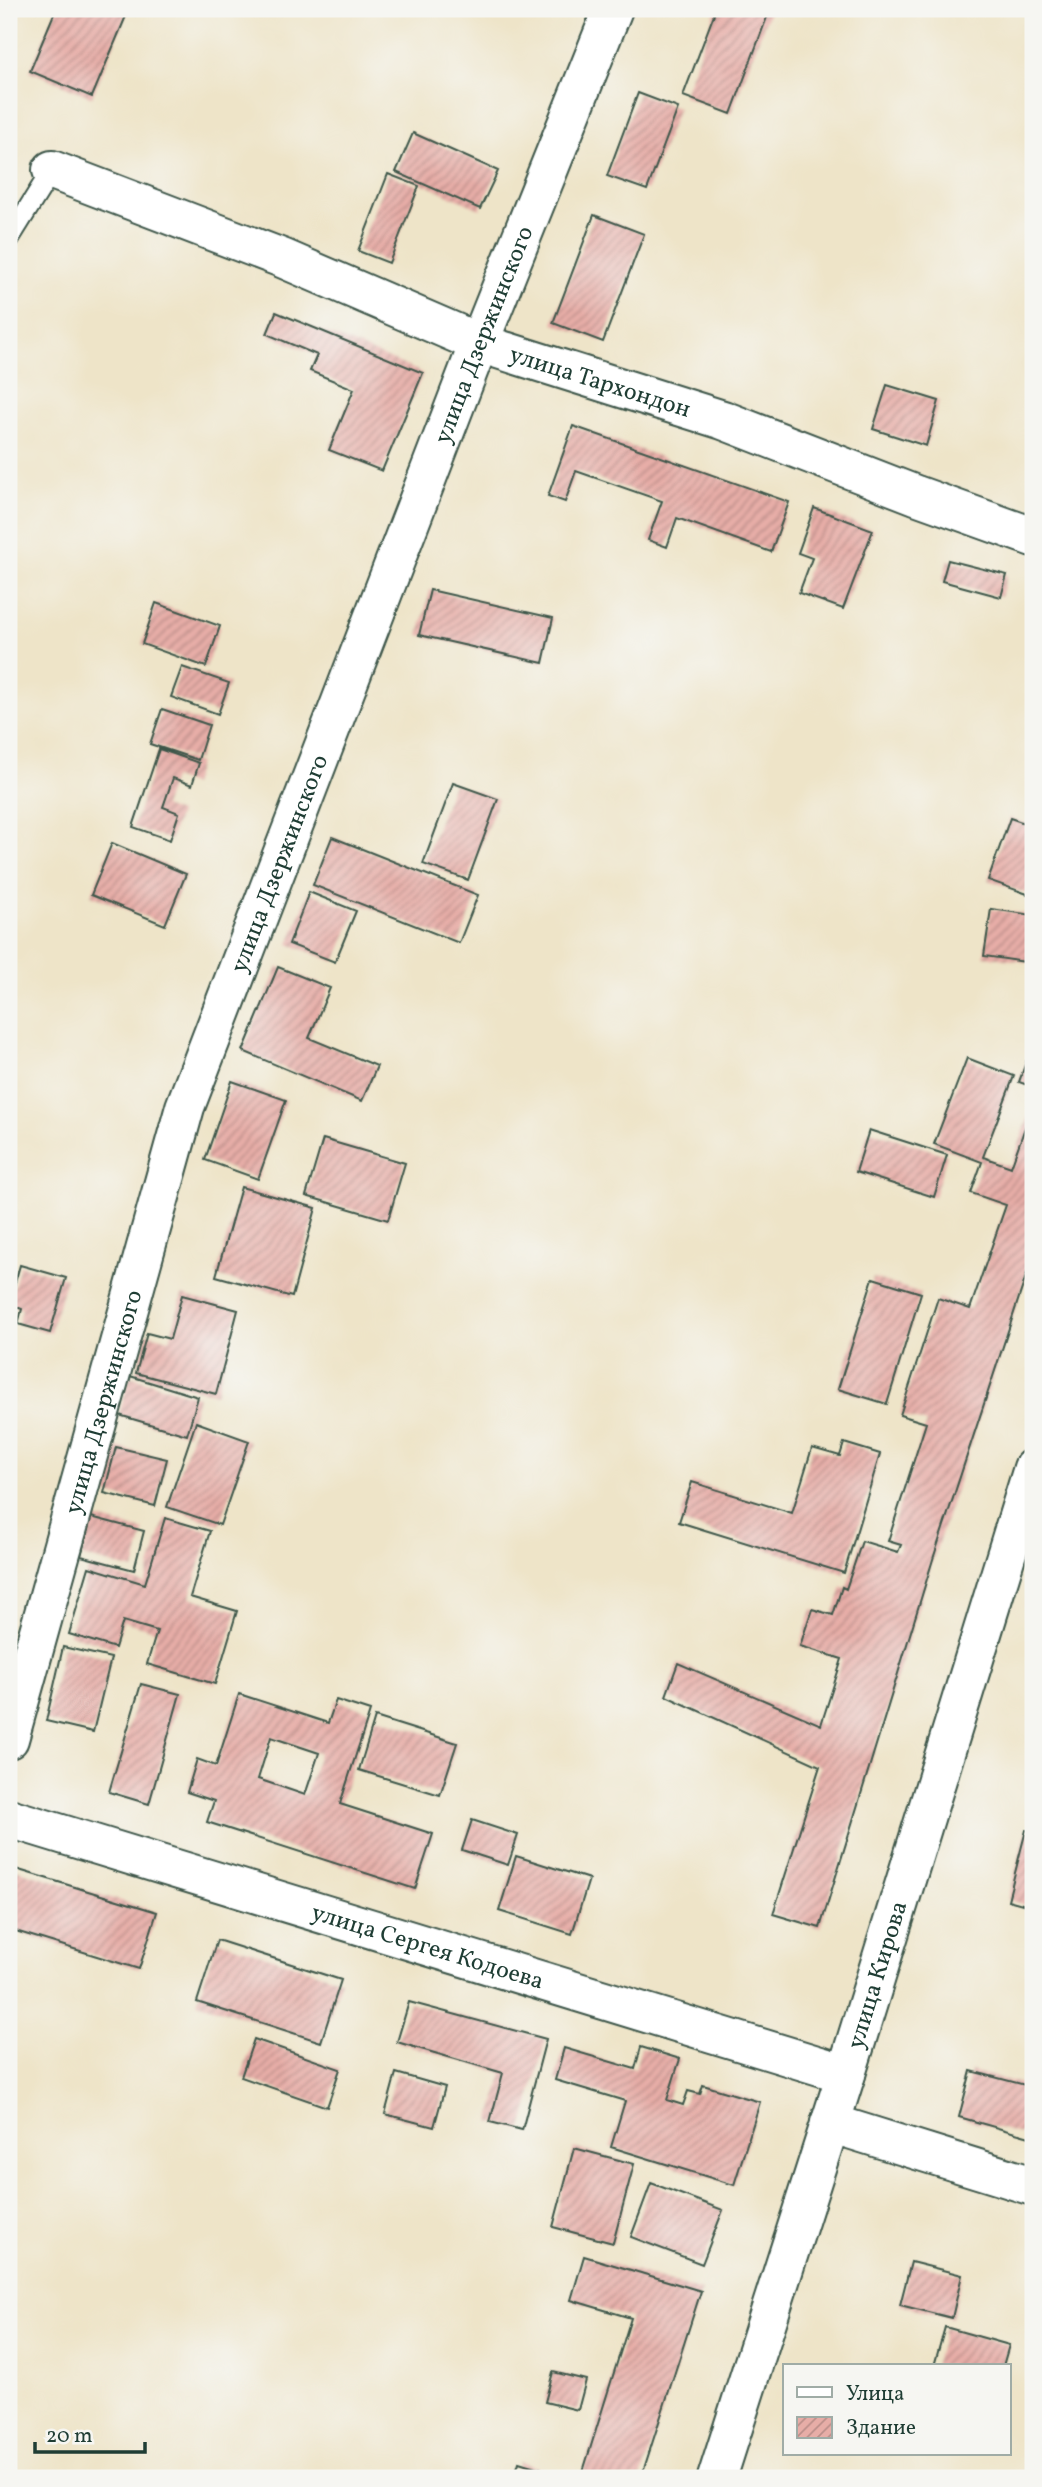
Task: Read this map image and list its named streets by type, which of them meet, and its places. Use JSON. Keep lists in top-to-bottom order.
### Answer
{
  "streets": {
    "street": [
      "улица Дзержинского",
      "улица Тархондон",
      "улица Сергея Кодоева",
      "улица Кирова"
    ]
  },
  "crossings": [
    ["улица Дзержинского", "улица Тархондон"],
    ["улица Сергея Кодоева", "улица Кирова"]
  ],
  "legend": ["Улица", "Здание"],
  "scale_bar": "20 m"
}
